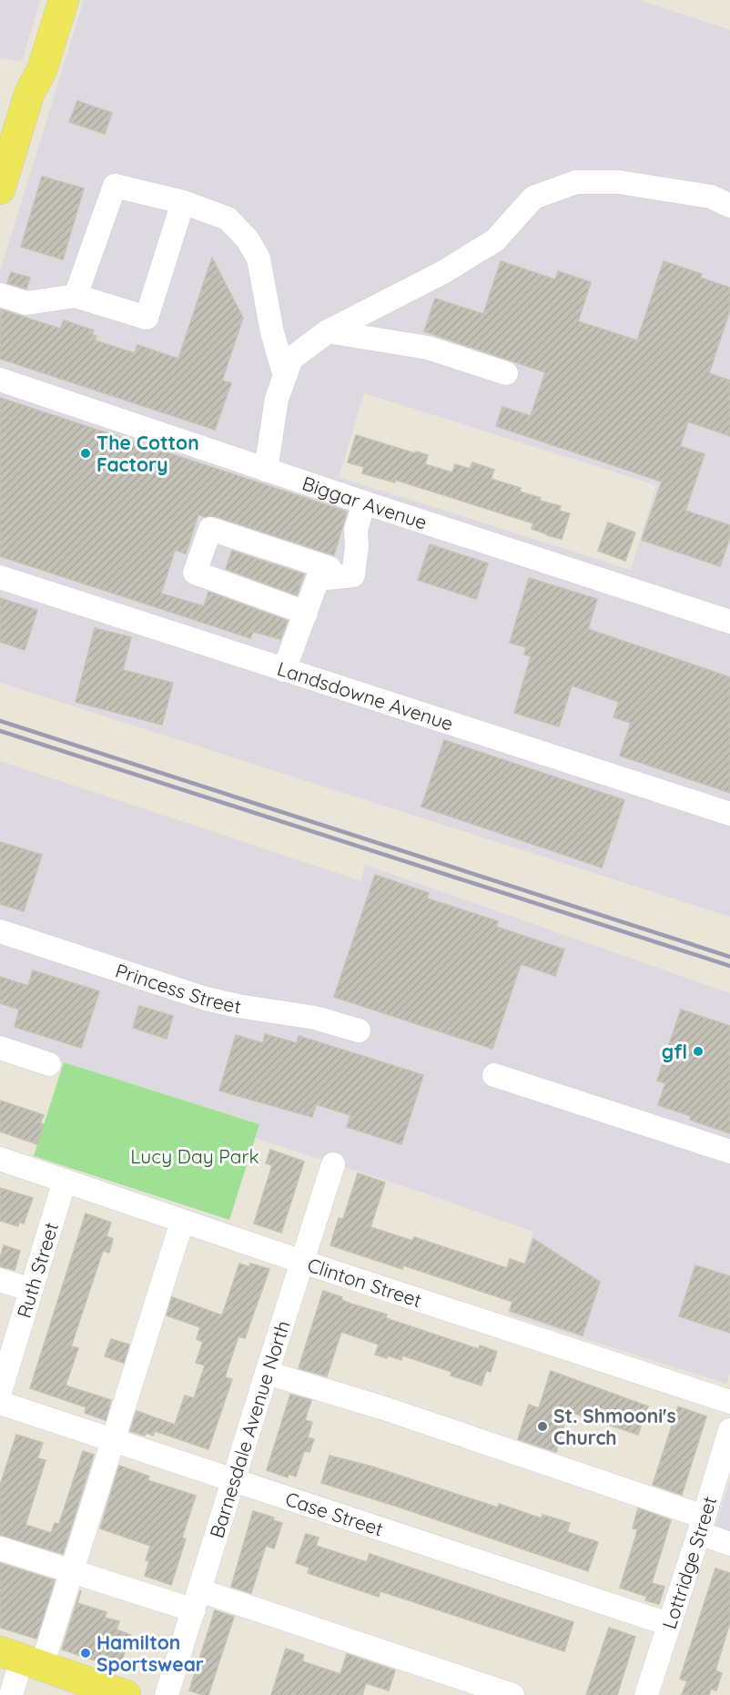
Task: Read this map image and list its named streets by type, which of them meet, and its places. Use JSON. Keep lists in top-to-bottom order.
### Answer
{
  "streets": {
    "street": [
      "Biggar Avenue",
      "Landsdowne Avenue",
      "Princess Street",
      "Ruth Street",
      "Clinton Street",
      "Barnesdale Avenue North",
      "Case Street",
      "Lottridge Street"
    ]
  },
  "crossings": [
    ["Ruth Street", "Clinton Street"],
    ["Clinton Street", "Barnesdale Avenue North"],
    ["Barnesdale Avenue North", "Case Street"],
    ["Case Street", "Lottridge Street"]
  ],
  "parks": ["Lucy Day Park"],
  "places": [
    "The Cotton Factory",
    "gfl",
    "St. Shmooni's Church",
    "Hamilton Sportswear"
  ]
}
